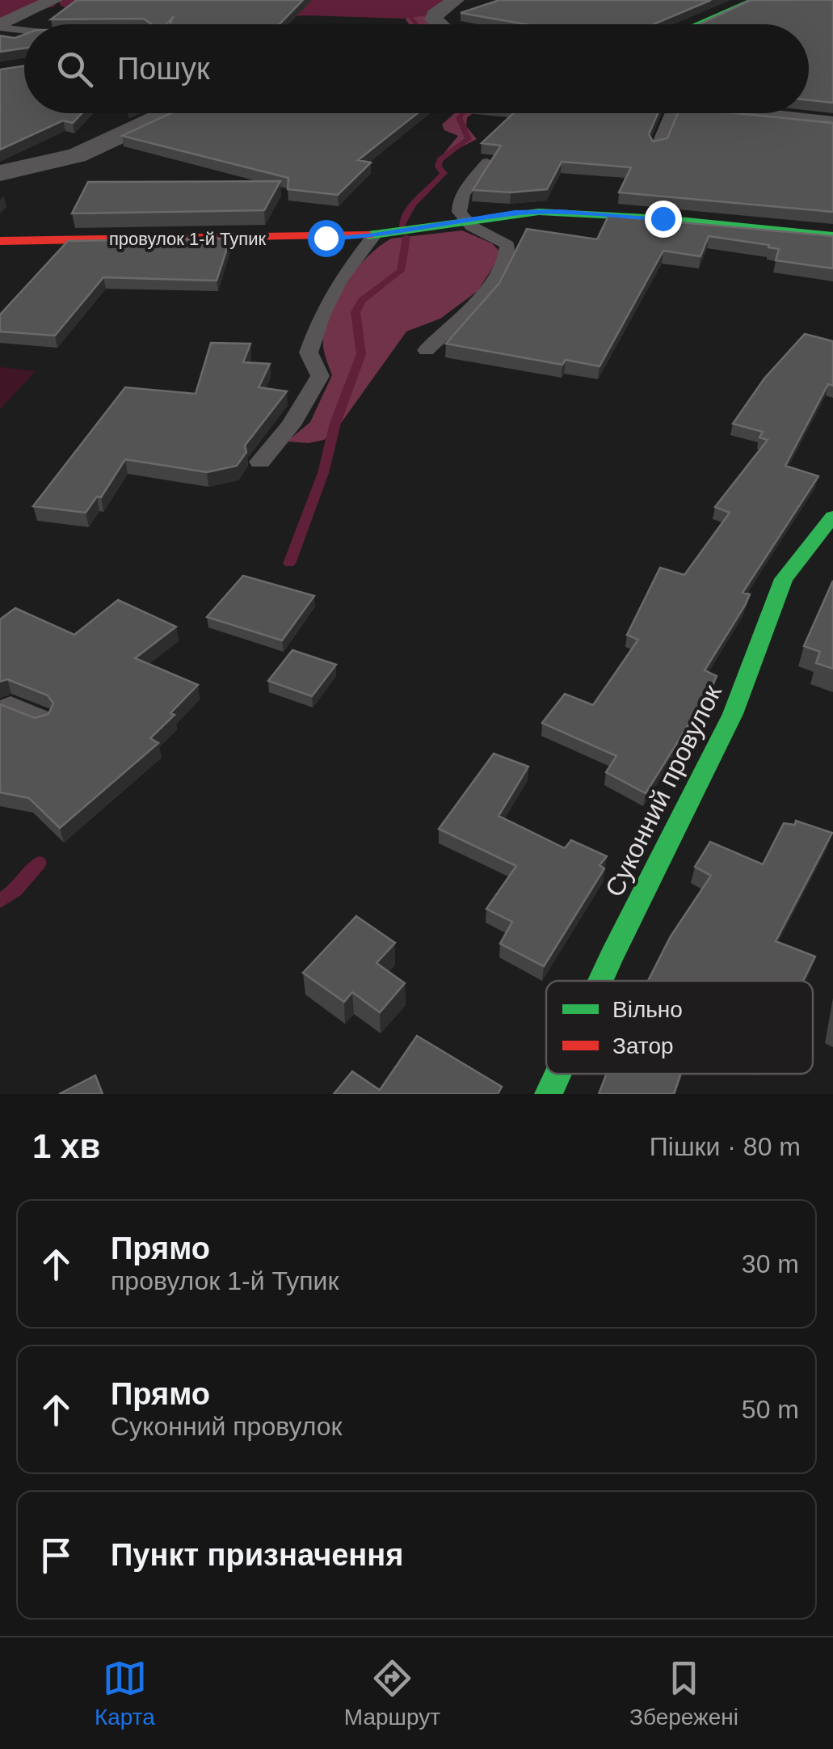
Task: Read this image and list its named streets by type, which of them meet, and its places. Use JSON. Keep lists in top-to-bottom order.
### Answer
{
  "streets": {
    "street": ["провулок 1-й Тупик", "Суконний провулок"]
  },
  "legend": ["Вільно", "Затор"],
  "page": {
    "search": "Пошук",
    "heading": ["1 хв", "Пішки · 80 m"],
    "list": [
      ["Прямо", "провулок 1-й Тупик", "30 m"],
      ["Прямо", "Суконний провулок", "50 m"],
      "Пункт призначення"
    ],
    "nav": ["Карта", "Маршрут", "Збережені"]
  }
}
